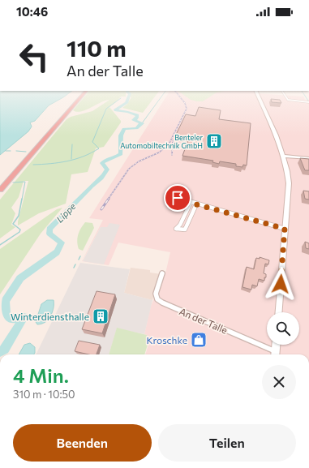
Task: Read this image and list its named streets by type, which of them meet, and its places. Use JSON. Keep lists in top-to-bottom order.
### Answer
{
  "streets": {
    "street": ["An der Talle"]
  },
  "water": ["Lippe"],
  "places": {
    "building": ["Benteler Automobiltechnik GmbH", "Winterdiensthalle"],
    "shop": ["Kroschke"]
  },
  "page": {
    "status": "10:46",
    "turn": ["110 m", "An der Talle"],
    "heading": ["4 Min.", "310 m · 10:50"],
    "buttons": ["Beenden", "Teilen"]
  }
}
